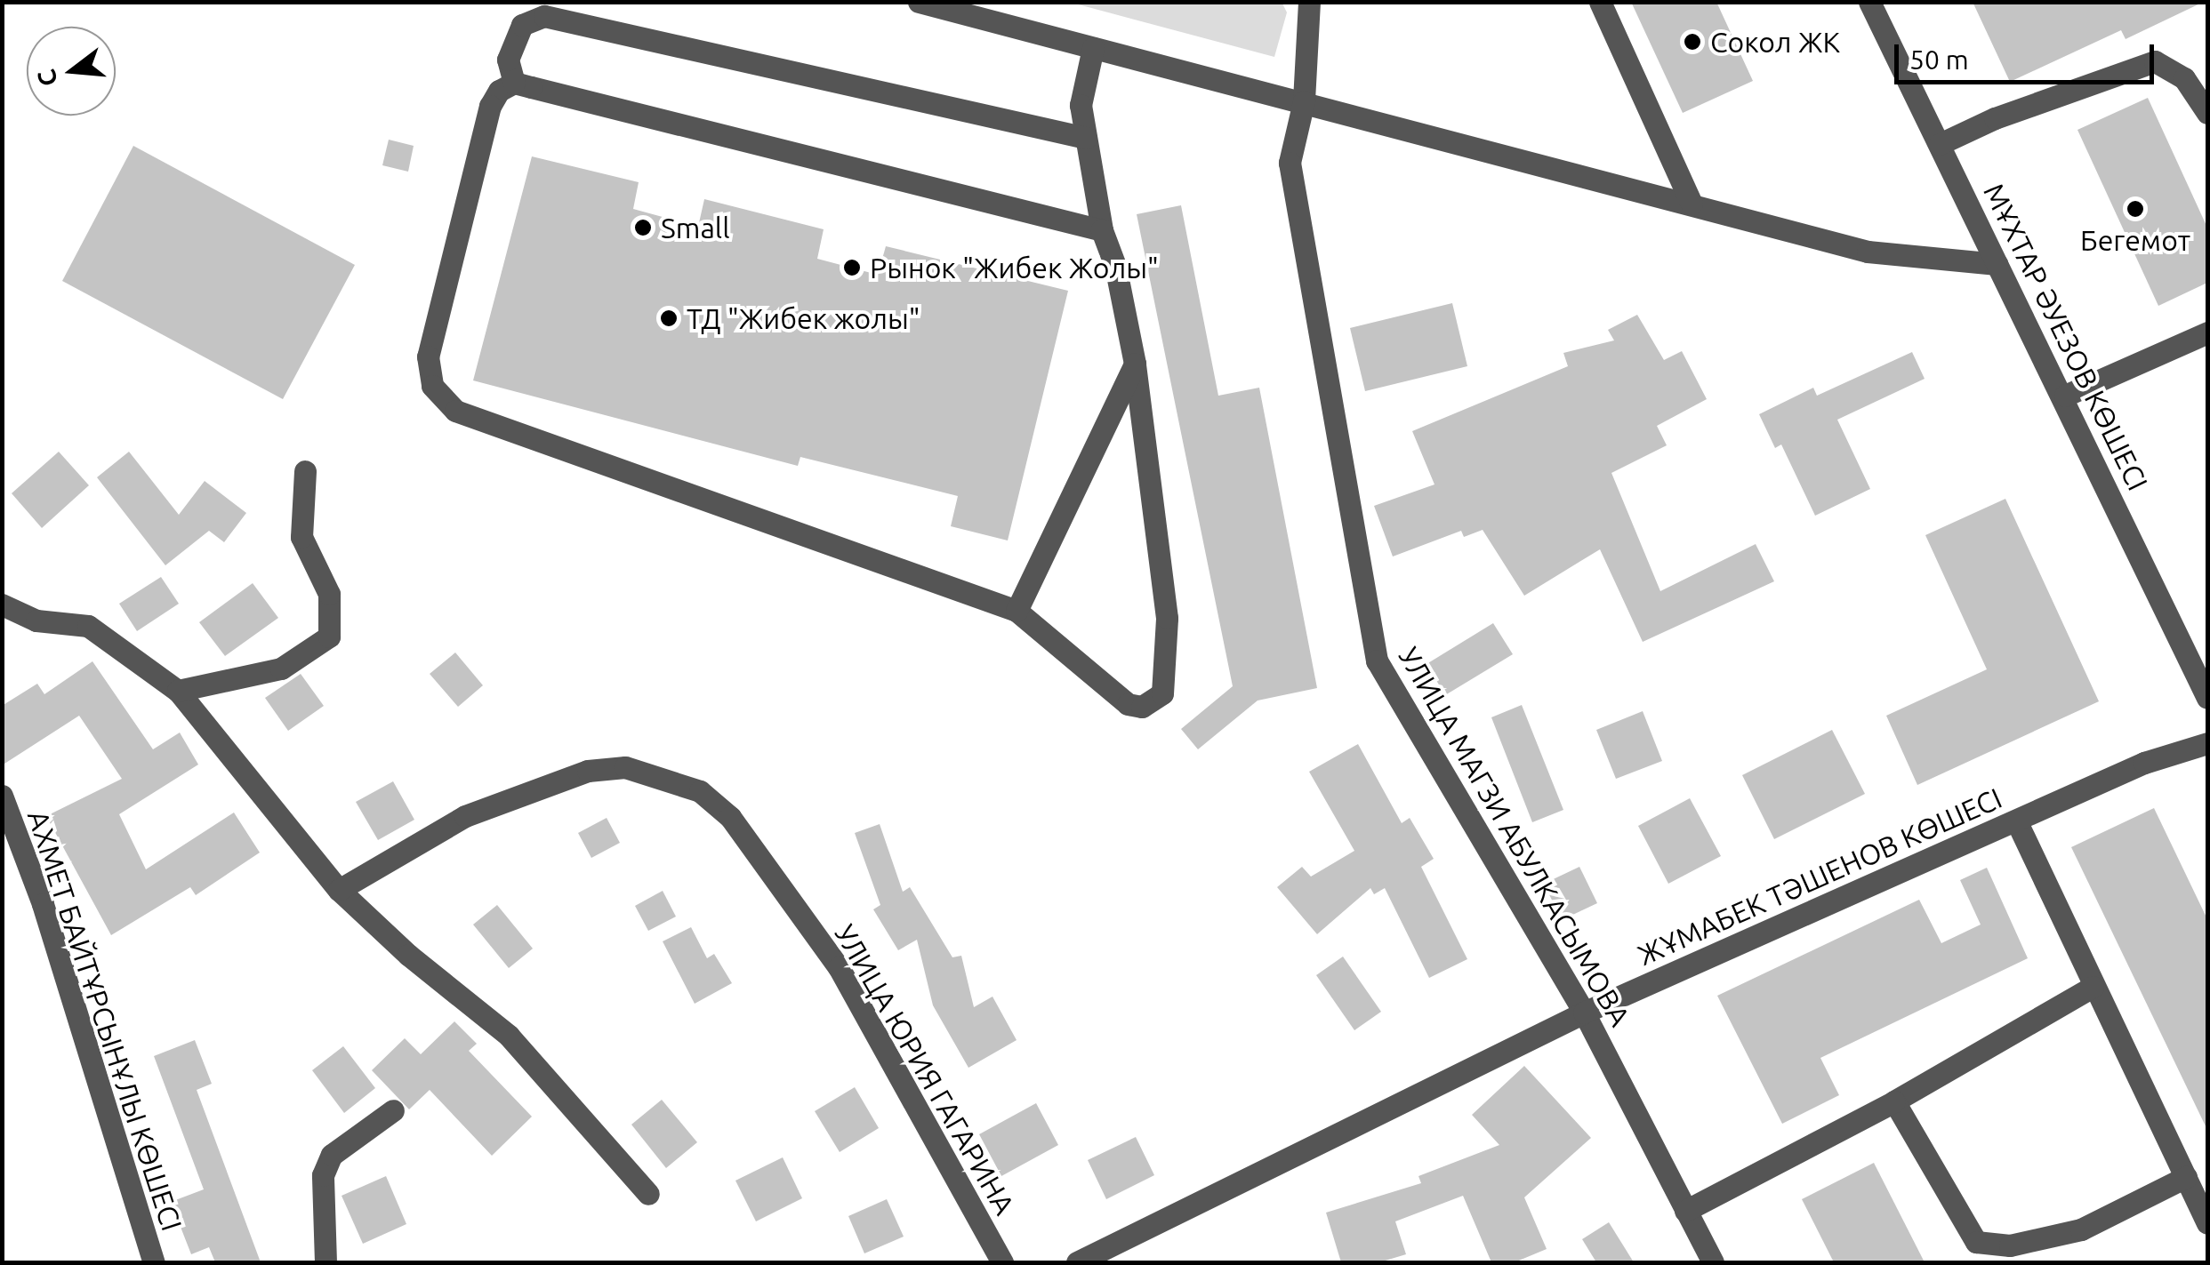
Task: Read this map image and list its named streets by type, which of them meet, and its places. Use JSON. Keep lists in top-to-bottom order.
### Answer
{
  "streets": {
    "street": [
      "МҰХТАР ӘУЕЗОВ КӨШЕСІ",
      "УЛИЦА МАГЗИ АБУЛКАСЫМОВА",
      "ЖҰМАБЕК ТӘШЕНОВ КӨШЕСІ",
      "АХМЕТ БАЙТҰРСЫНҰЛЫ КӨШЕСІ",
      "УЛИЦА ЮРИЯ ГАГАРИНА"
    ]
  },
  "crossings": [
    ["УЛИЦА МАГЗИ АБУЛКАСЫМОВА", "ЖҰМАБЕК ТӘШЕНОВ КӨШЕСІ"]
  ],
  "places": [
    "Сокол ЖК",
    "Бегемот",
    "Small",
    "Рынок \"Жибек Жолы\"",
    "ТД \"Жибек жолы\""
  ],
  "scale_bar": "50 m",
  "north": "left"
}
